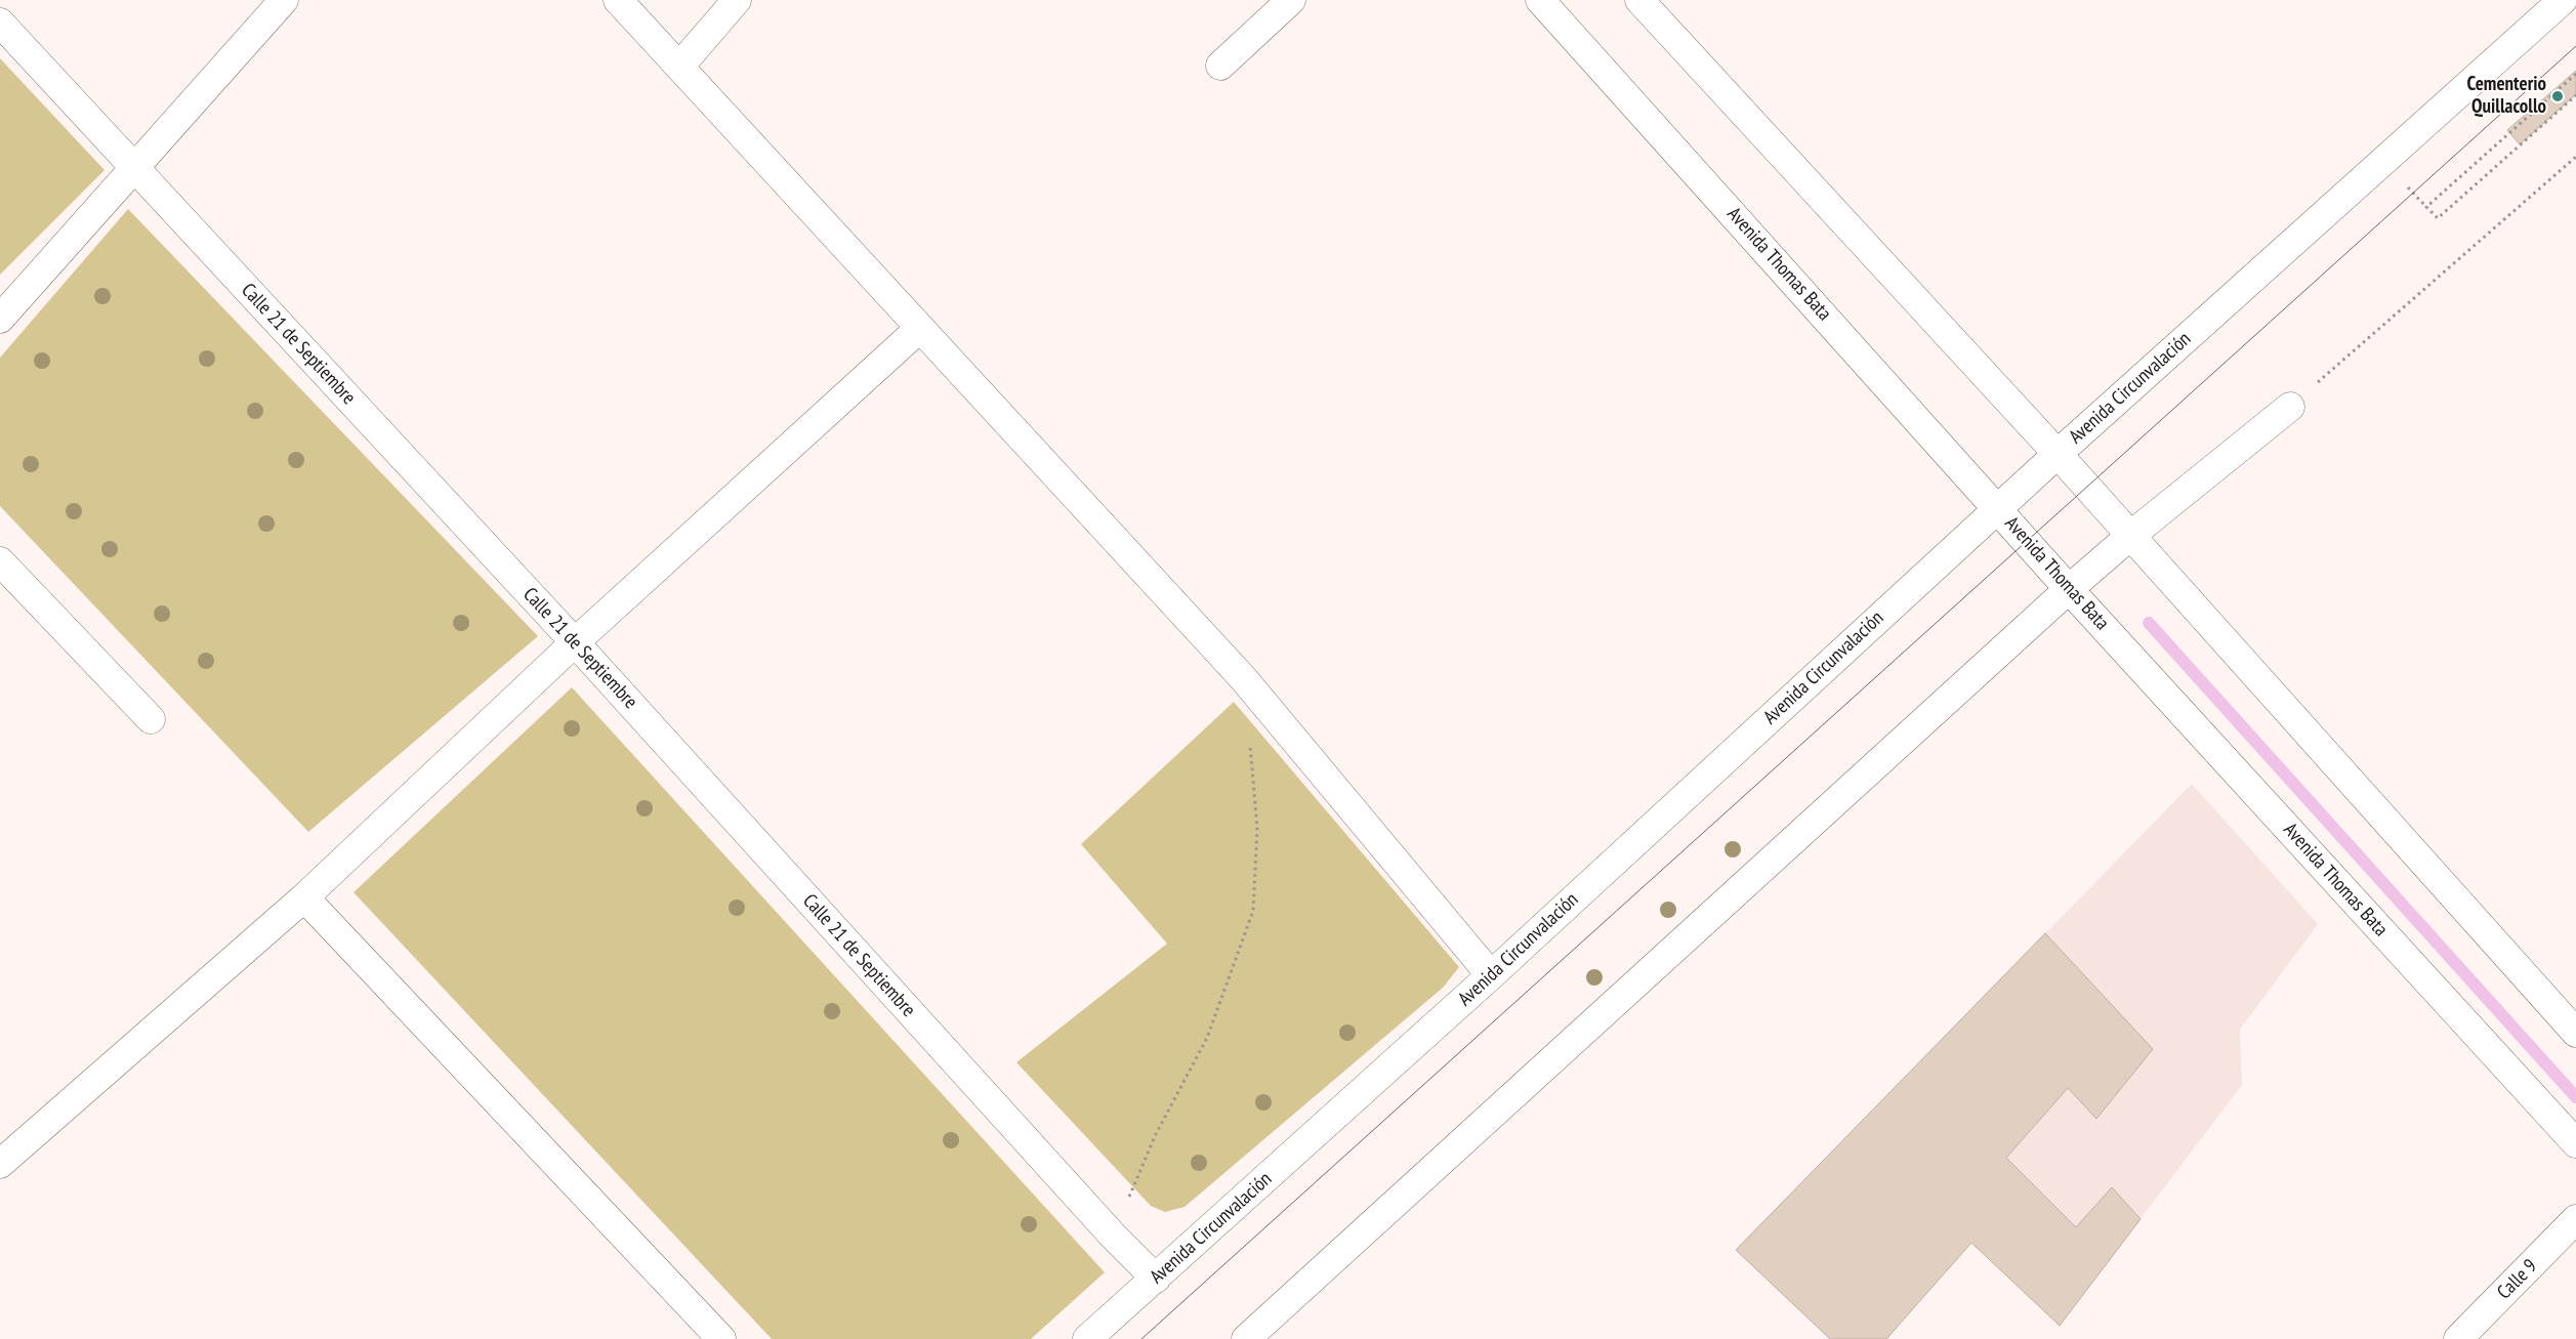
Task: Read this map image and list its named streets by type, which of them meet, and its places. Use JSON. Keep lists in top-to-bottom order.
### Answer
{
  "streets": {
    "street": [
      "Avenida Thomas Bata",
      "Calle 21 de Septiembre",
      "Avenida Circunvalación",
      "Calle 9"
    ]
  },
  "crossings": [
    ["Avenida Thomas Bata", "Avenida Circunvalación"],
    ["Calle 21 de Septiembre", "Avenida Circunvalación"]
  ],
  "places": ["Cementerio Quillacollo"]
}
